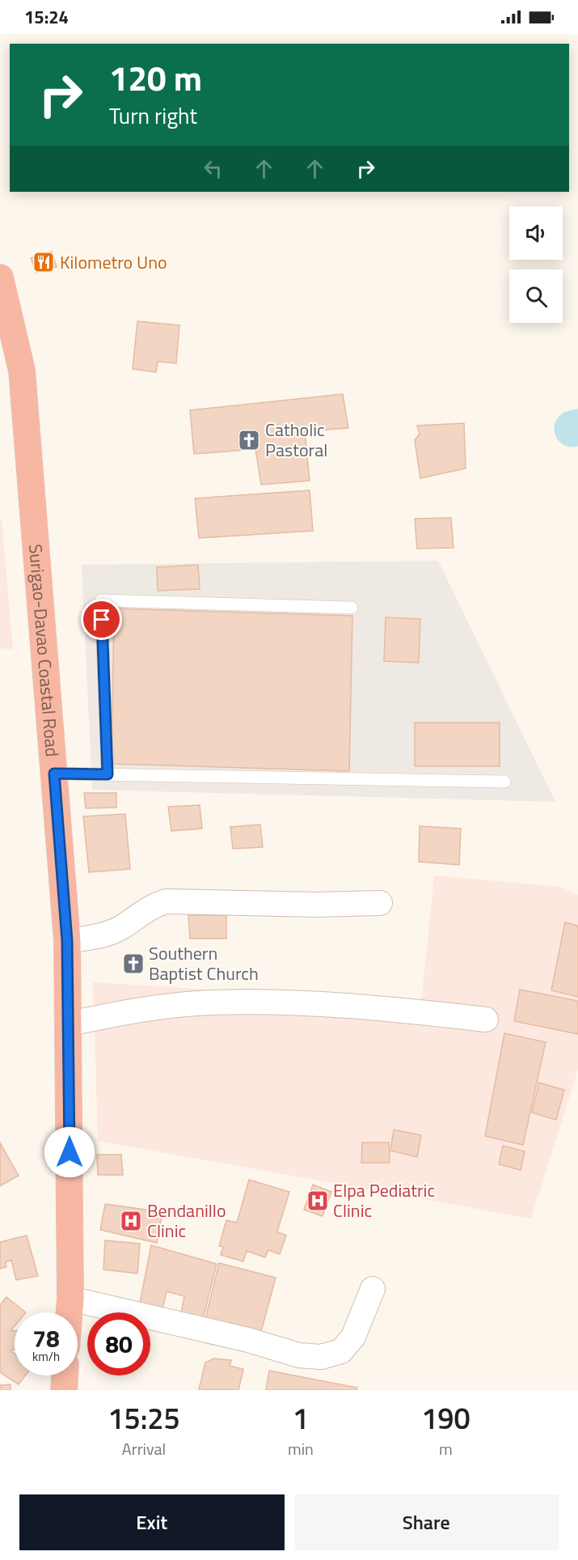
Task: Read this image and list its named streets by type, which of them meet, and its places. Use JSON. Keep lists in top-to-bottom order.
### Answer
{
  "streets": {
    "highway": ["Surigao-Davao Coastal Road"]
  },
  "places": {
    "restaurant": ["Kilometro Uno"],
    "church": ["Catholic Pastoral", "Southern Baptist Church"],
    "hospital": ["Elpa Pediatric Clinic", "Bendanillo Clinic"]
  },
  "page": {
    "status": "15:24",
    "turn": ["120 m", "Turn right"],
    "speed": "78 km/h",
    "limit": "80",
    "eta": [
      "15:25",
      "Arrival",
      "1",
      "min",
      "190",
      "m"
    ],
    "buttons": ["Exit", "Share"]
  }
}
